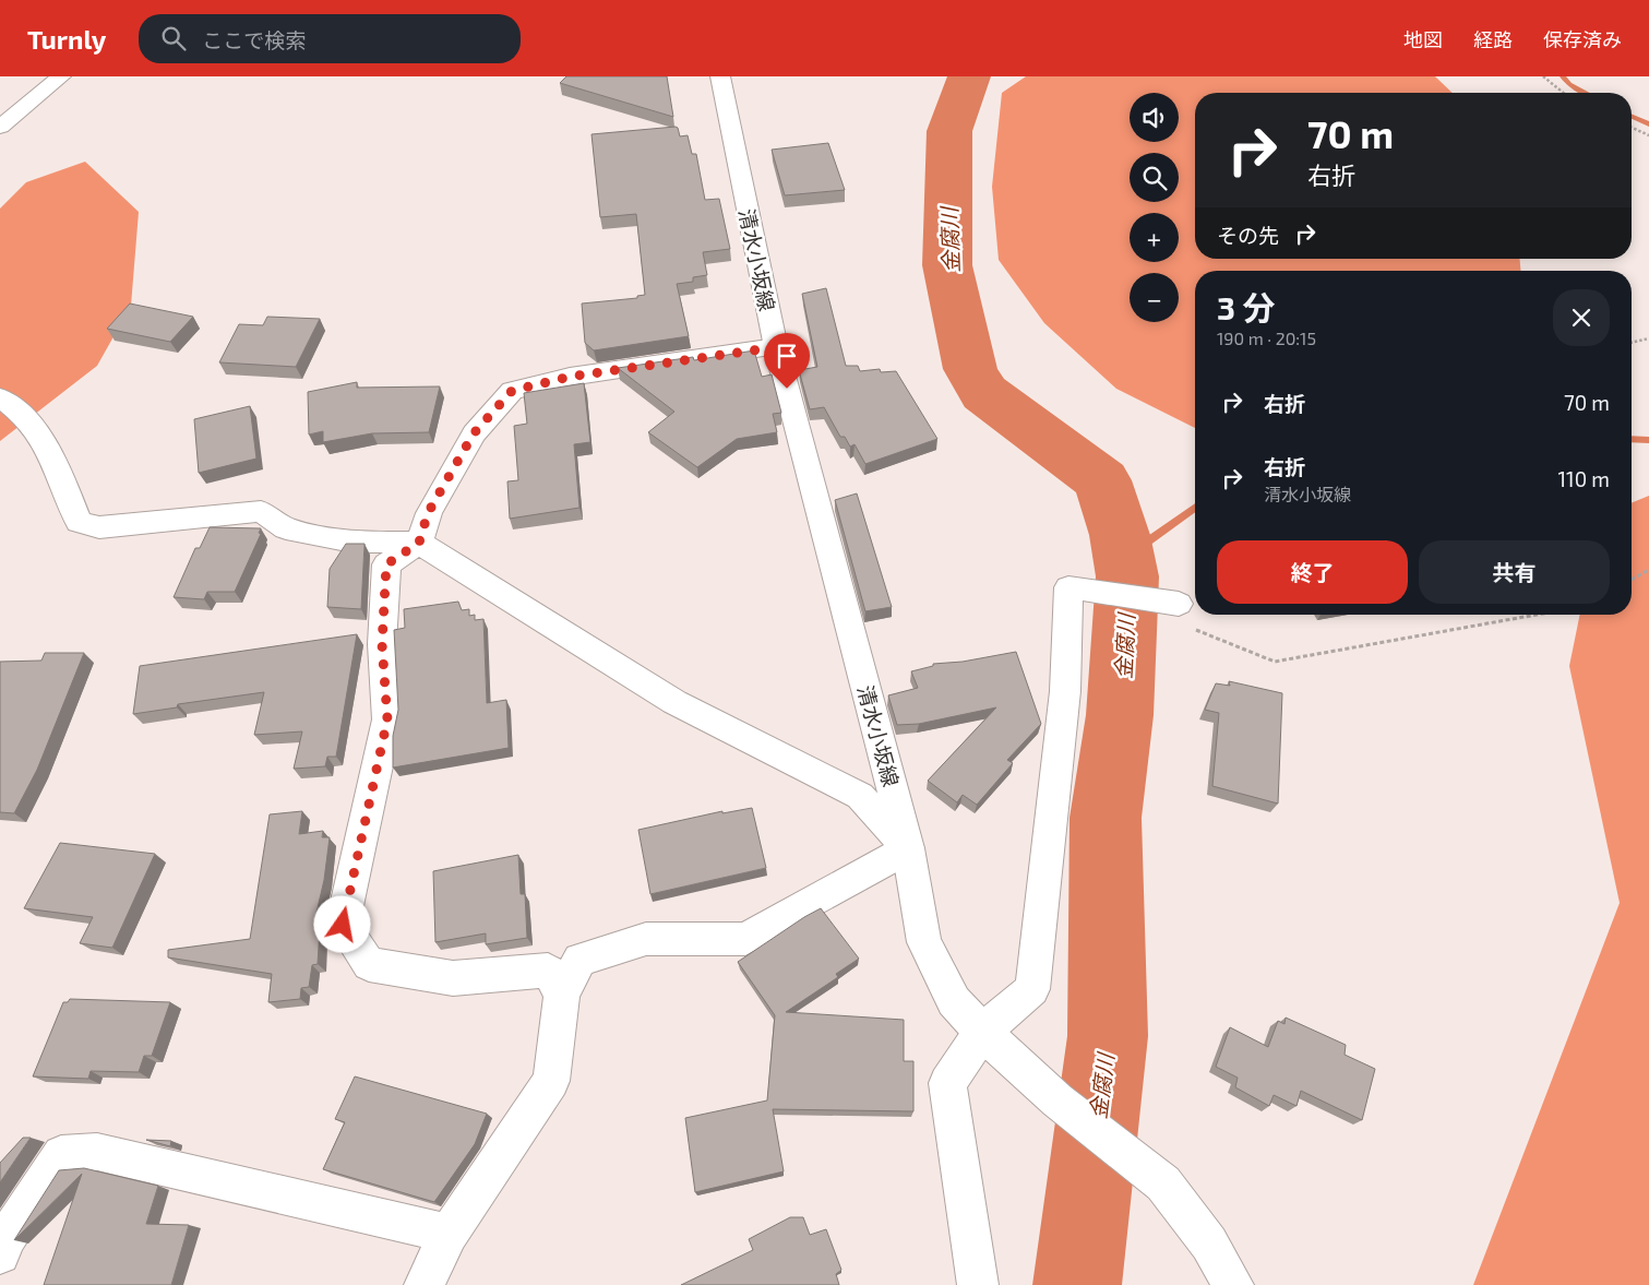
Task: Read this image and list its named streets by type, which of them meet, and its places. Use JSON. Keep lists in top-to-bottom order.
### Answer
{
  "streets": {
    "street": ["清水小坂線"]
  },
  "water": ["金腐川"],
  "page": {
    "header": "Turnly",
    "search": "ここで検索",
    "nav": ["地図", "経路", "保存済み"],
    "map_buttons": ["+", "−"],
    "turn": ["70 m", "右折"],
    "then": "その先",
    "heading": ["3 分", "190 m · 20:15"],
    "list": [
      {
        "name": "右折",
        "value": "70 m"
      },
      {
        "name": "右折",
        "note": "清水小坂線",
        "value": "110 m"
      }
    ],
    "buttons": ["終了", "共有"]
  }
}
